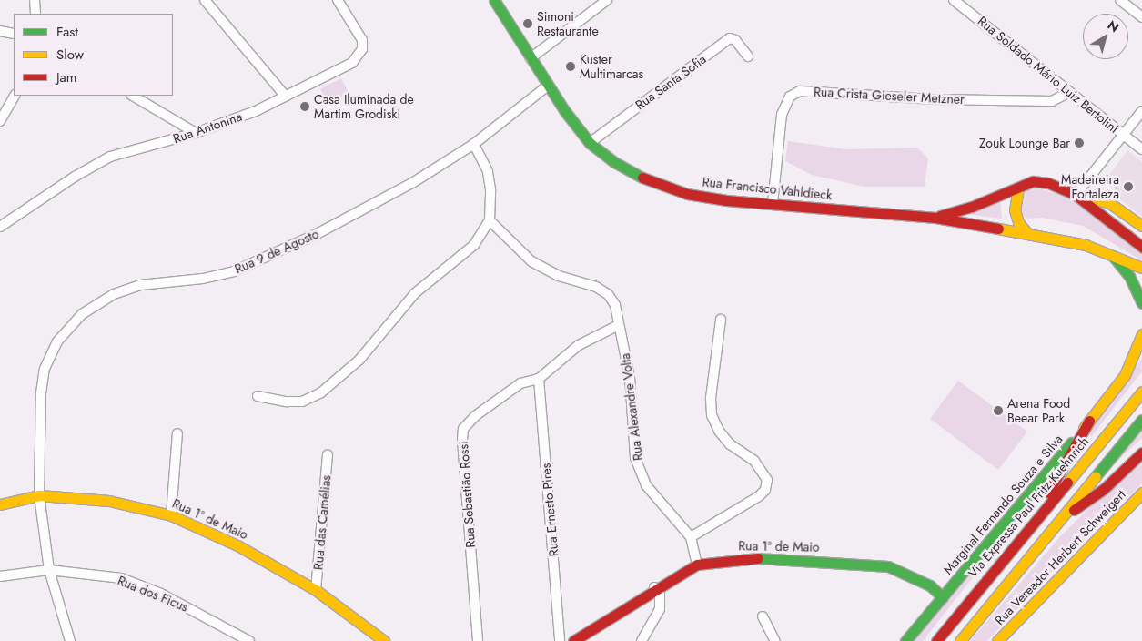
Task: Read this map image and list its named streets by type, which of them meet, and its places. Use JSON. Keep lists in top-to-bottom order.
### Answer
{
  "streets": {
    "main road": [
      "Rua Francisco Vahldieck",
      "Marginal Fernando Souza e Silva",
      "Via Expressa Paul Fritz Kuehnrich",
      "Rua 1º de Maio",
      "Rua Vereador Herbert Schweigert"
    ],
    "street": [
      "Rua Soldado Mário Luiz Bertolini",
      "Rua Santa Sofia",
      "Rua Crista Gieseler Metzner",
      "Rua Antonina",
      "Rua 9 de Agosto",
      "Rua Alexandre Volta",
      "Rua Sebastião Rossi",
      "Rua Ernesto Pires",
      "Rua das Camélias",
      "Rua dos Ficus"
    ]
  },
  "crossings": [
    ["Rua Soldado Mário Luiz Bertolini", "Rua Crista Gieseler Metzner"],
    ["Rua Santa Sofia", "Rua Francisco Vahldieck"],
    ["Rua Crista Gieseler Metzner", "Rua Francisco Vahldieck"],
    ["Rua Francisco Vahldieck", "Rua 9 de Agosto"],
    ["Rua 9 de Agosto", "Rua 1º de Maio"],
    ["Rua 9 de Agosto", "Rua dos Ficus"],
    ["Rua Alexandre Volta", "Rua Sebastião Rossi"],
    ["Rua Alexandre Volta", "Rua 1º de Maio"],
    ["Rua Sebastião Rossi", "Rua Ernesto Pires"],
    ["Marginal Fernando Souza e Silva", "Rua 1º de Maio"],
    ["Rua 1º de Maio", "Rua das Camélias"]
  ],
  "places": [
    "Simoni Restaurante",
    "Kuster Multimarcas",
    "Casa Iluminada de Martim Grodiski",
    "Zouk Lounge Bar",
    "Madeireira Fortaleza",
    "Arena Food Beear Park"
  ],
  "legend": ["Fast", "Slow", "Jam"],
  "north": "top right"
}
